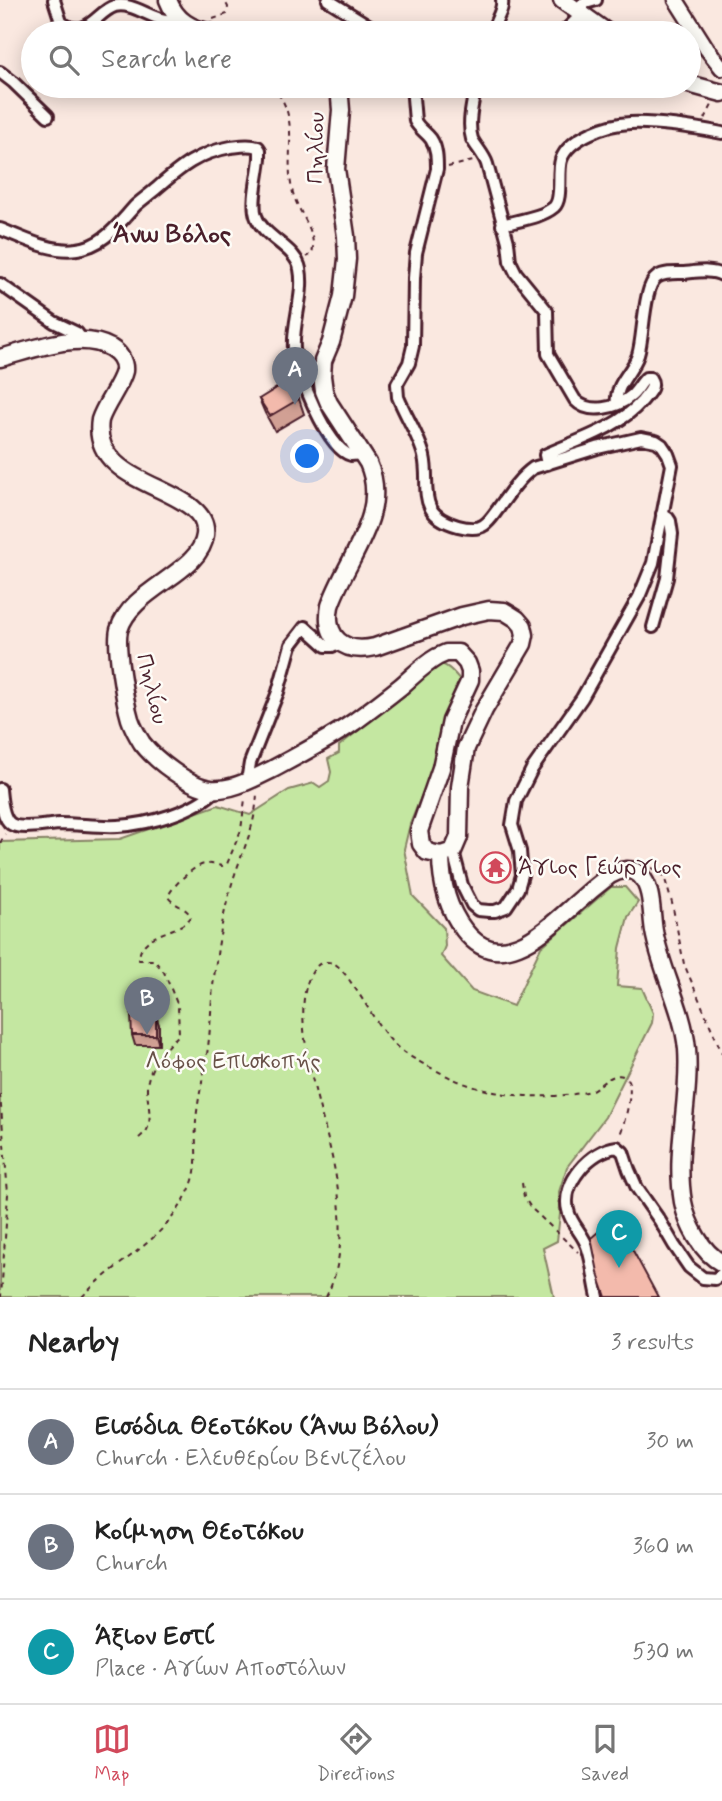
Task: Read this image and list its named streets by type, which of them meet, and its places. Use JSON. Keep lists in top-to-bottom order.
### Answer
{
  "streets": {
    "main road": ["Πηλίου"]
  },
  "districts": ["Άνω Βόλος"],
  "parks": ["Λόφος Επισκοπής"],
  "places": {
    "temple": ["Άγιος Γεώργιος"]
  },
  "page": {
    "search": "Search here",
    "pins": ["A", "B", "C"],
    "heading": ["Nearby", "3 results"],
    "list": [
      {
        "mark": "A",
        "name": "Εισόδια Θεοτόκου (Άνω Βόλου)",
        "note": "Church · Ελευθερίου Βενιζέλου",
        "value": "30 m"
      },
      {
        "mark": "B",
        "name": "Κοίμηση Θεοτόκου",
        "note": "Church",
        "value": "360 m"
      },
      {
        "mark": "C",
        "name": "Άξιον Εστί",
        "note": "Place · Αγίων Αποστόλων",
        "value": "530 m"
      }
    ],
    "nav": ["Map", "Directions", "Saved"]
  }
}
